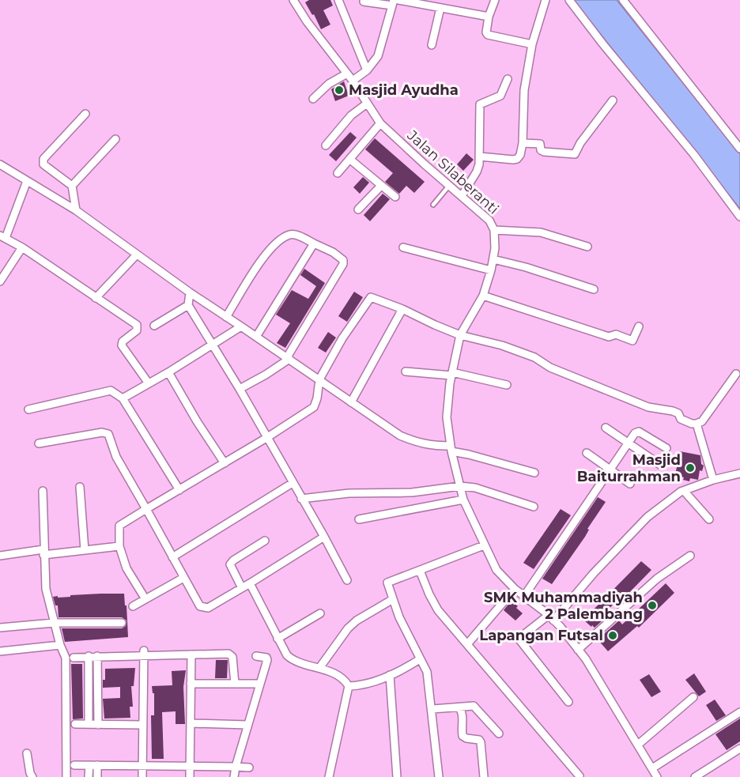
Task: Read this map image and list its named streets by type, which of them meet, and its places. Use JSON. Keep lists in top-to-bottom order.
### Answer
{
  "streets": {
    "street": ["Jalan Silaberanti"]
  },
  "places": [
    "Masjid Ayudha",
    "Masjid Baiturrahman",
    "SMK Muhammadiyah 2 Palembang",
    "Lapangan Futsal"
  ]
}
